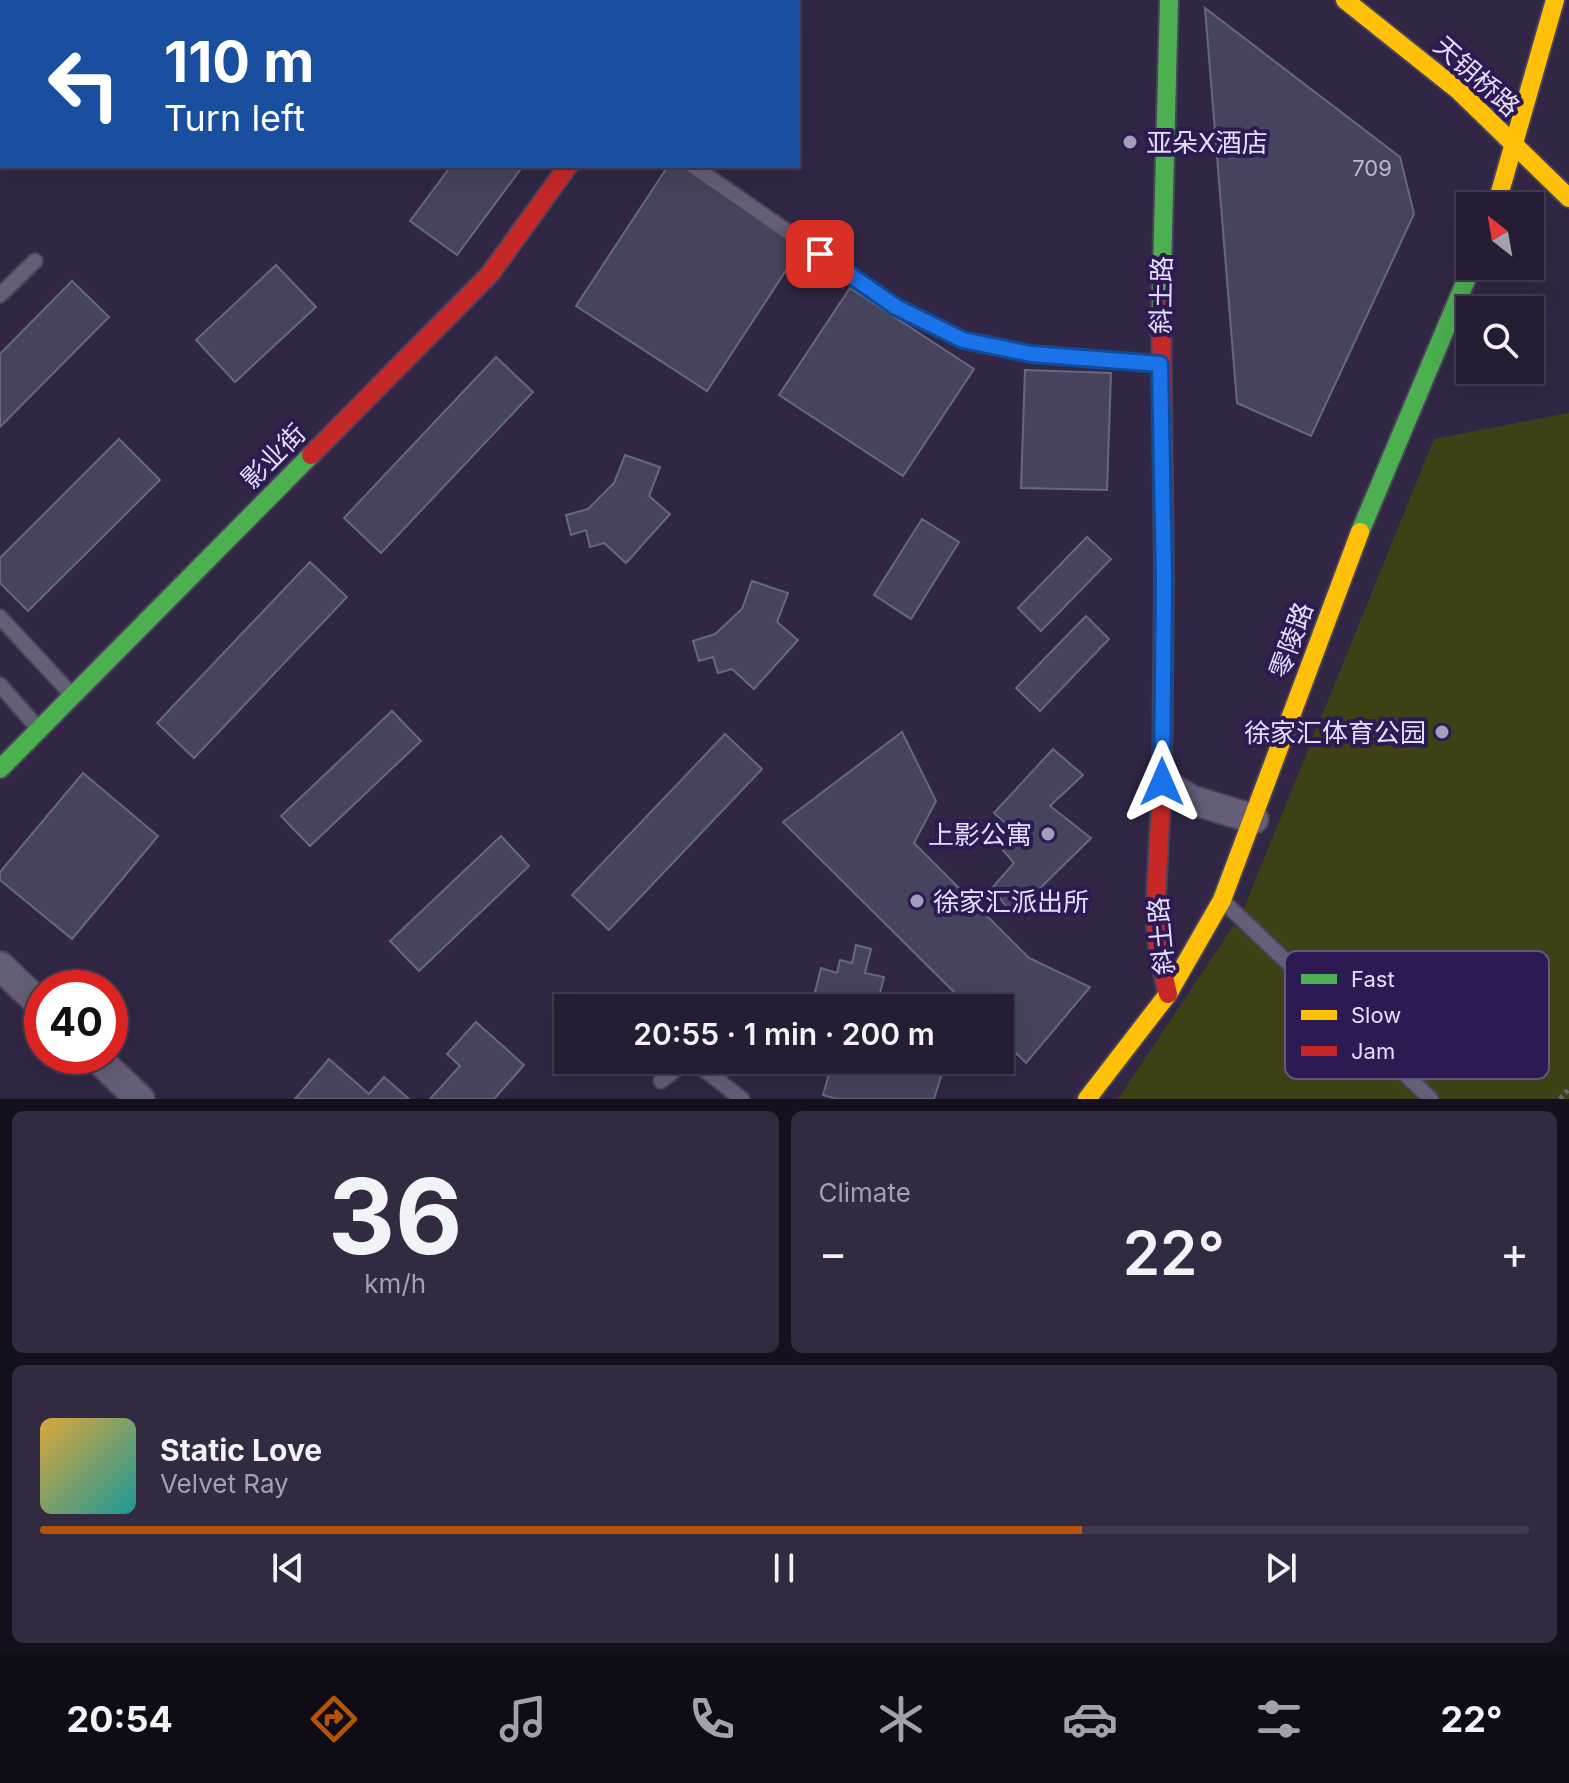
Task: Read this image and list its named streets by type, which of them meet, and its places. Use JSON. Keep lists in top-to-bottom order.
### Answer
{
  "streets": {
    "street": [
      "天钥桥路",
      "斜土路",
      "影业街",
      "零陵路"
    ]
  },
  "crossings": [
    ["斜土路", "零陵路"]
  ],
  "places": [
    "亚朵X酒店",
    "徐家汇体育公园",
    "上影公寓",
    "徐家汇派出所"
  ],
  "house_numbers": ["709"],
  "legend": ["Fast", "Slow", "Jam"],
  "north": "top left",
  "page": {
    "turn": ["110 m", "Turn left"],
    "limit": "40",
    "trip": "20:55 · 1 min · 200 m",
    "tile": [
      ["36", "km/h"],
      "Climate"
    ],
    "heat": ["−", "22°", "+"],
    "song": ["Static Love", "Velvet Ray"],
    "tabs": ["20:54", "22°"]
  }
}
